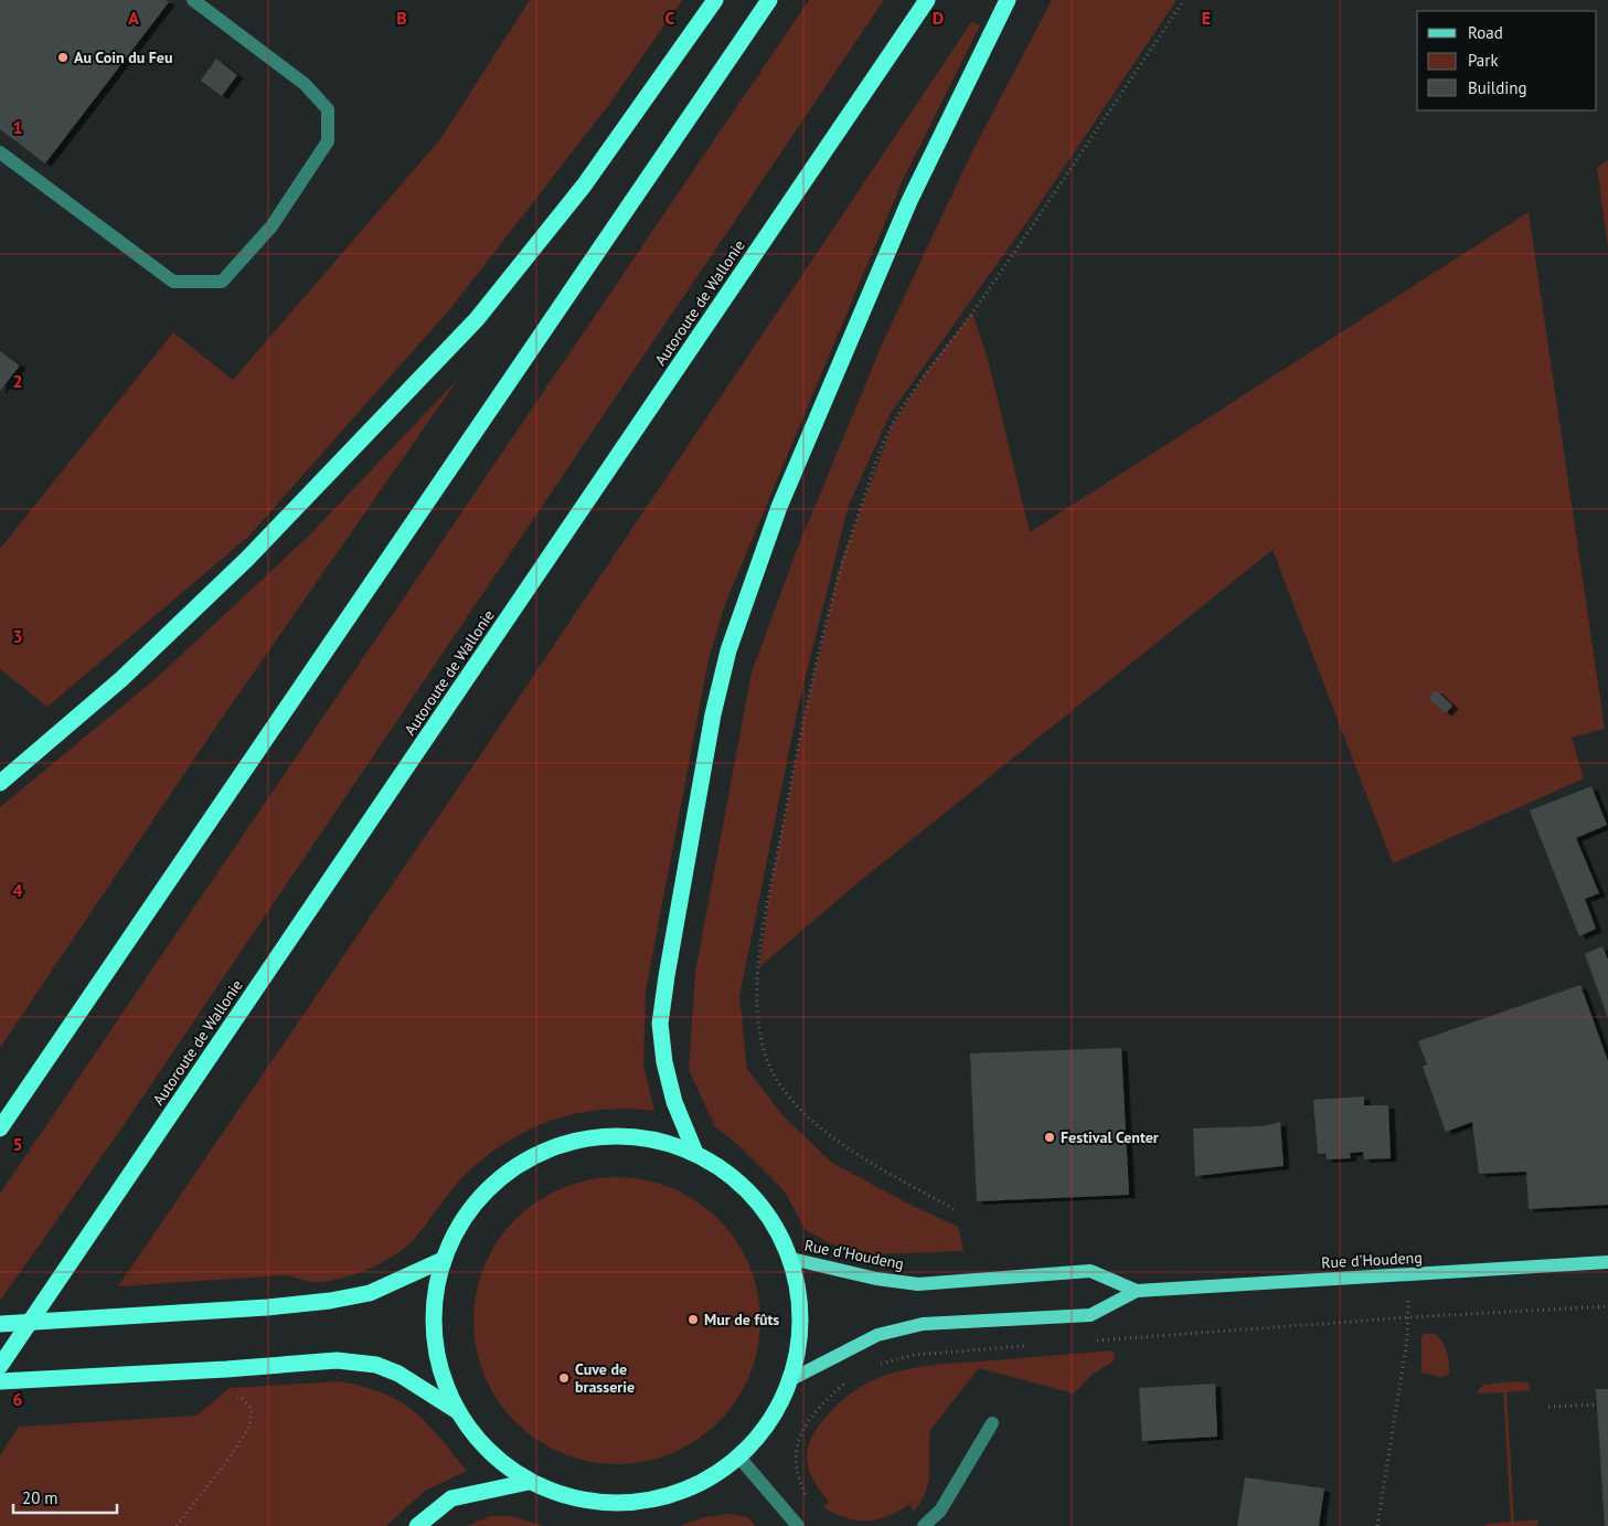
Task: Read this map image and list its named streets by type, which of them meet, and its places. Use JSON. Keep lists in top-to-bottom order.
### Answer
{
  "streets": {
    "highway": ["Autoroute de Wallonie"],
    "main road": ["Rue d'Houdeng"]
  },
  "places": [
    "Au Coin du Feu",
    "Festival Center",
    "Mur de fûts",
    "Cuve de brasserie"
  ],
  "legend": ["Road", "Park", "Building"],
  "scale_bar": "20 m",
  "grid": {
    "columns": [
      "A",
      "B",
      "C",
      "D",
      "E"
    ],
    "rows": [
      "1",
      "2",
      "3",
      "4",
      "5",
      "6"
    ]
  }
}
